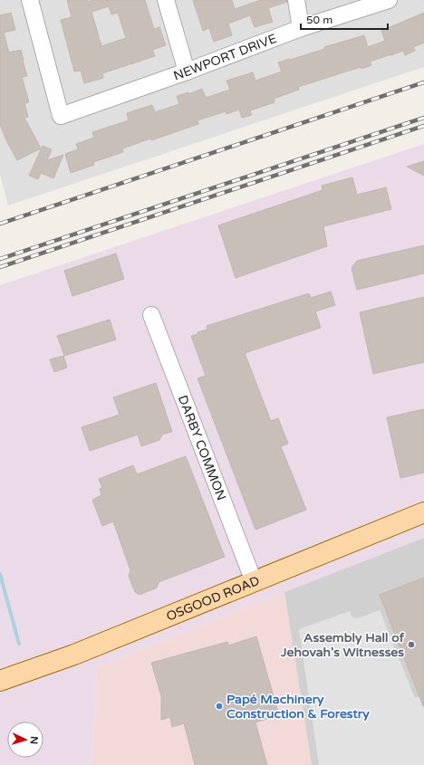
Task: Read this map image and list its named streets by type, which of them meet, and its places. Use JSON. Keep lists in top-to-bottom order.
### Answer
{
  "streets": {
    "main road": ["OSGOOD ROAD"],
    "street": ["NEWPORT DRIVE", "DARBY COMMON"]
  },
  "crossings": [
    ["DARBY COMMON", "OSGOOD ROAD"]
  ],
  "places": ["Assembly Hall of Jehovah's Witnesses", "Papé Machinery Construction & Forestry"],
  "scale_bar": "50 m",
  "north": "right"
}
